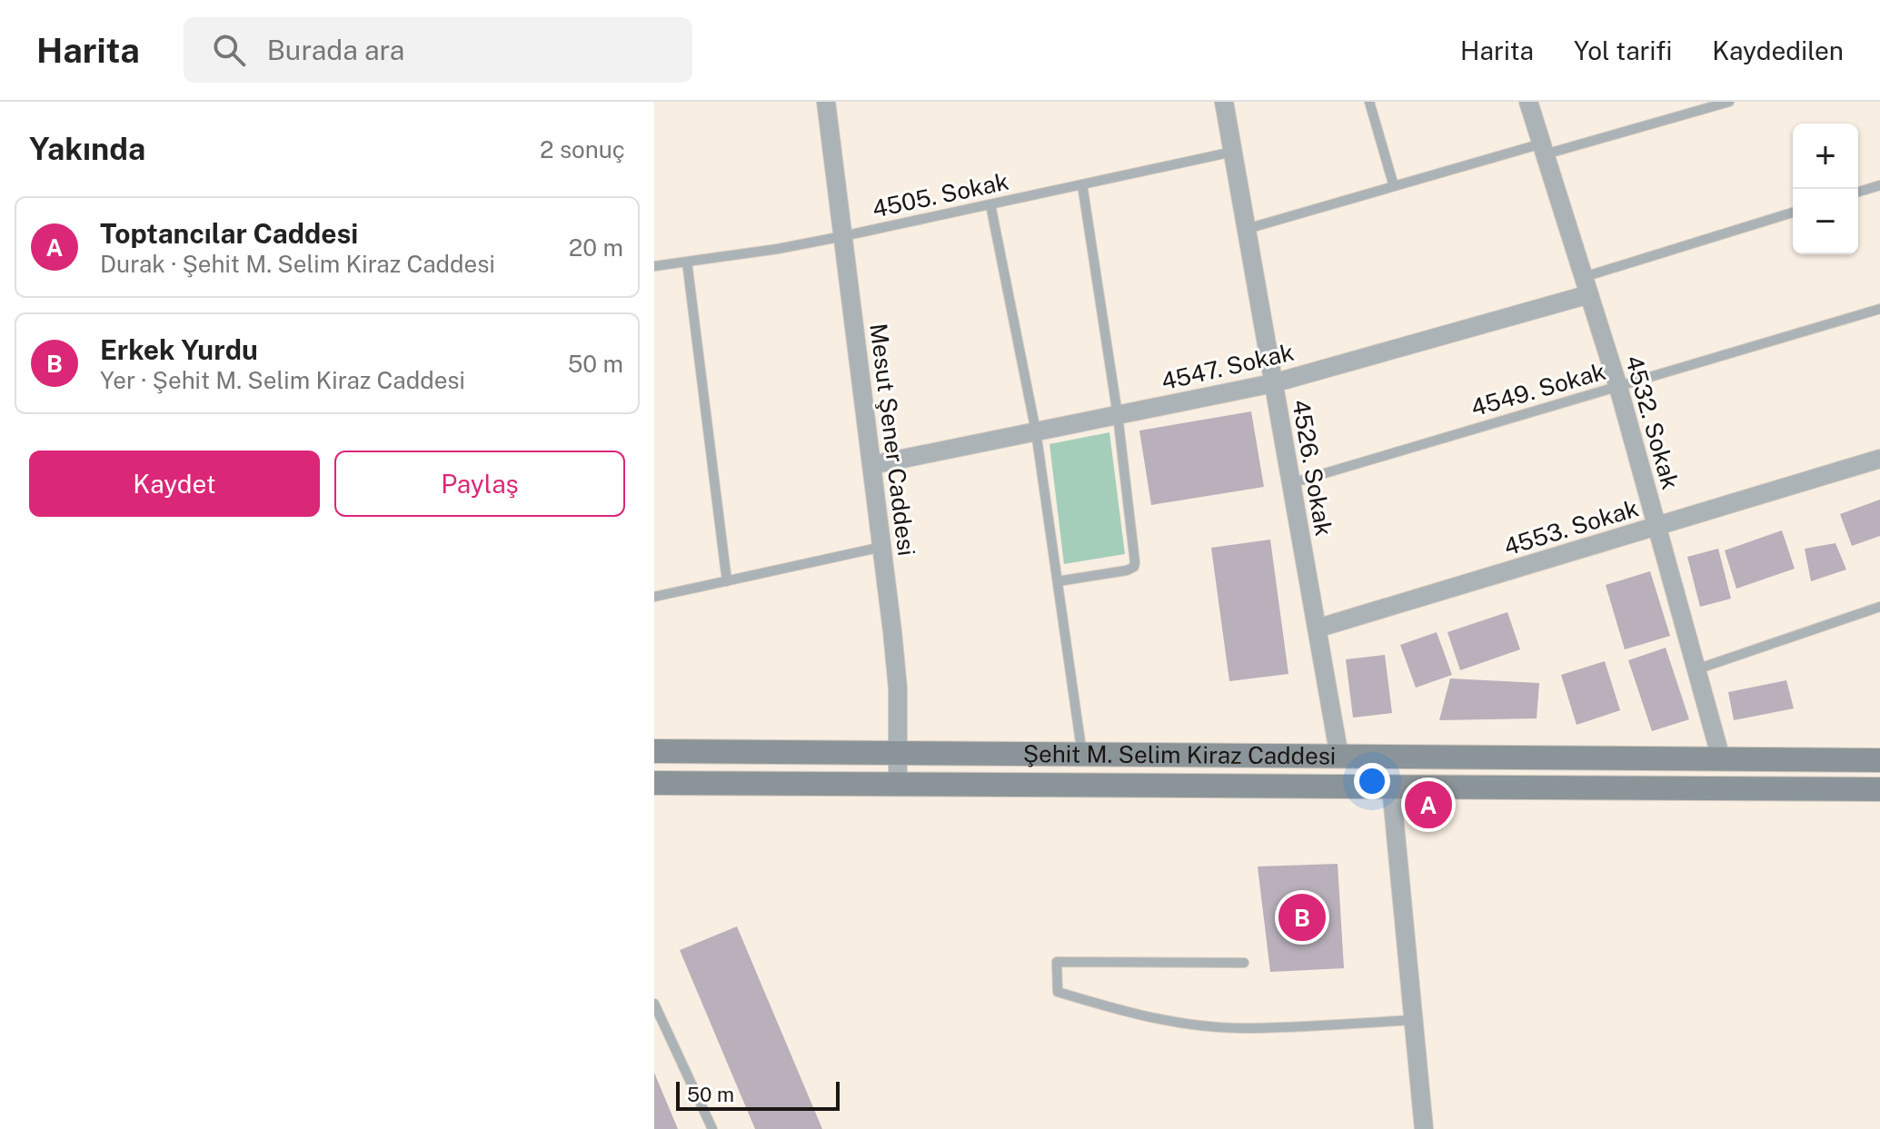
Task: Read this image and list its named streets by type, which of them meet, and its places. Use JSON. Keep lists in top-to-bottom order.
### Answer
{
  "streets": {
    "street": [
      "4547. Sokak",
      "4532. Sokak",
      "Mesut Şener Caddesi",
      "4526. Sokak",
      "4553. Sokak",
      "Şehit M. Selim Kiraz Caddesi"
    ],
    "lane": ["4505. Sokak", "4549. Sokak"]
  },
  "crossings": [
    ["4505. Sokak", "Mesut Şener Caddesi"],
    ["4505. Sokak", "4526. Sokak"],
    ["4547. Sokak", "4532. Sokak"],
    ["4547. Sokak", "Mesut Şener Caddesi"],
    ["4547. Sokak", "4526. Sokak"],
    ["4549. Sokak", "4532. Sokak"],
    ["4549. Sokak", "4526. Sokak"],
    ["4532. Sokak", "4553. Sokak"],
    ["4532. Sokak", "Şehit M. Selim Kiraz Caddesi"],
    ["Mesut Şener Caddesi", "Şehit M. Selim Kiraz Caddesi"],
    ["4526. Sokak", "4553. Sokak"],
    ["4526. Sokak", "Şehit M. Selim Kiraz Caddesi"]
  ],
  "scale_bar": "50 m",
  "page": {
    "header": "Harita",
    "search": "Burada ara",
    "nav": ["Harita", "Yol tarifi", "Kaydedilen"],
    "heading": ["Yakında", "2 sonuç"],
    "map_buttons": ["+", "−"],
    "list": [
      {
        "mark": "A",
        "name": "Toptancılar Caddesi",
        "note": "Durak · Şehit M. Selim Kiraz Caddesi",
        "value": "20 m"
      },
      {
        "mark": "B",
        "name": "Erkek Yurdu",
        "note": "Yer · Şehit M. Selim Kiraz Caddesi",
        "value": "50 m"
      }
    ],
    "buttons": ["Kaydet", "Paylaş"],
    "pins": ["A", "B"],
    "scale": "50 m"
  }
}
